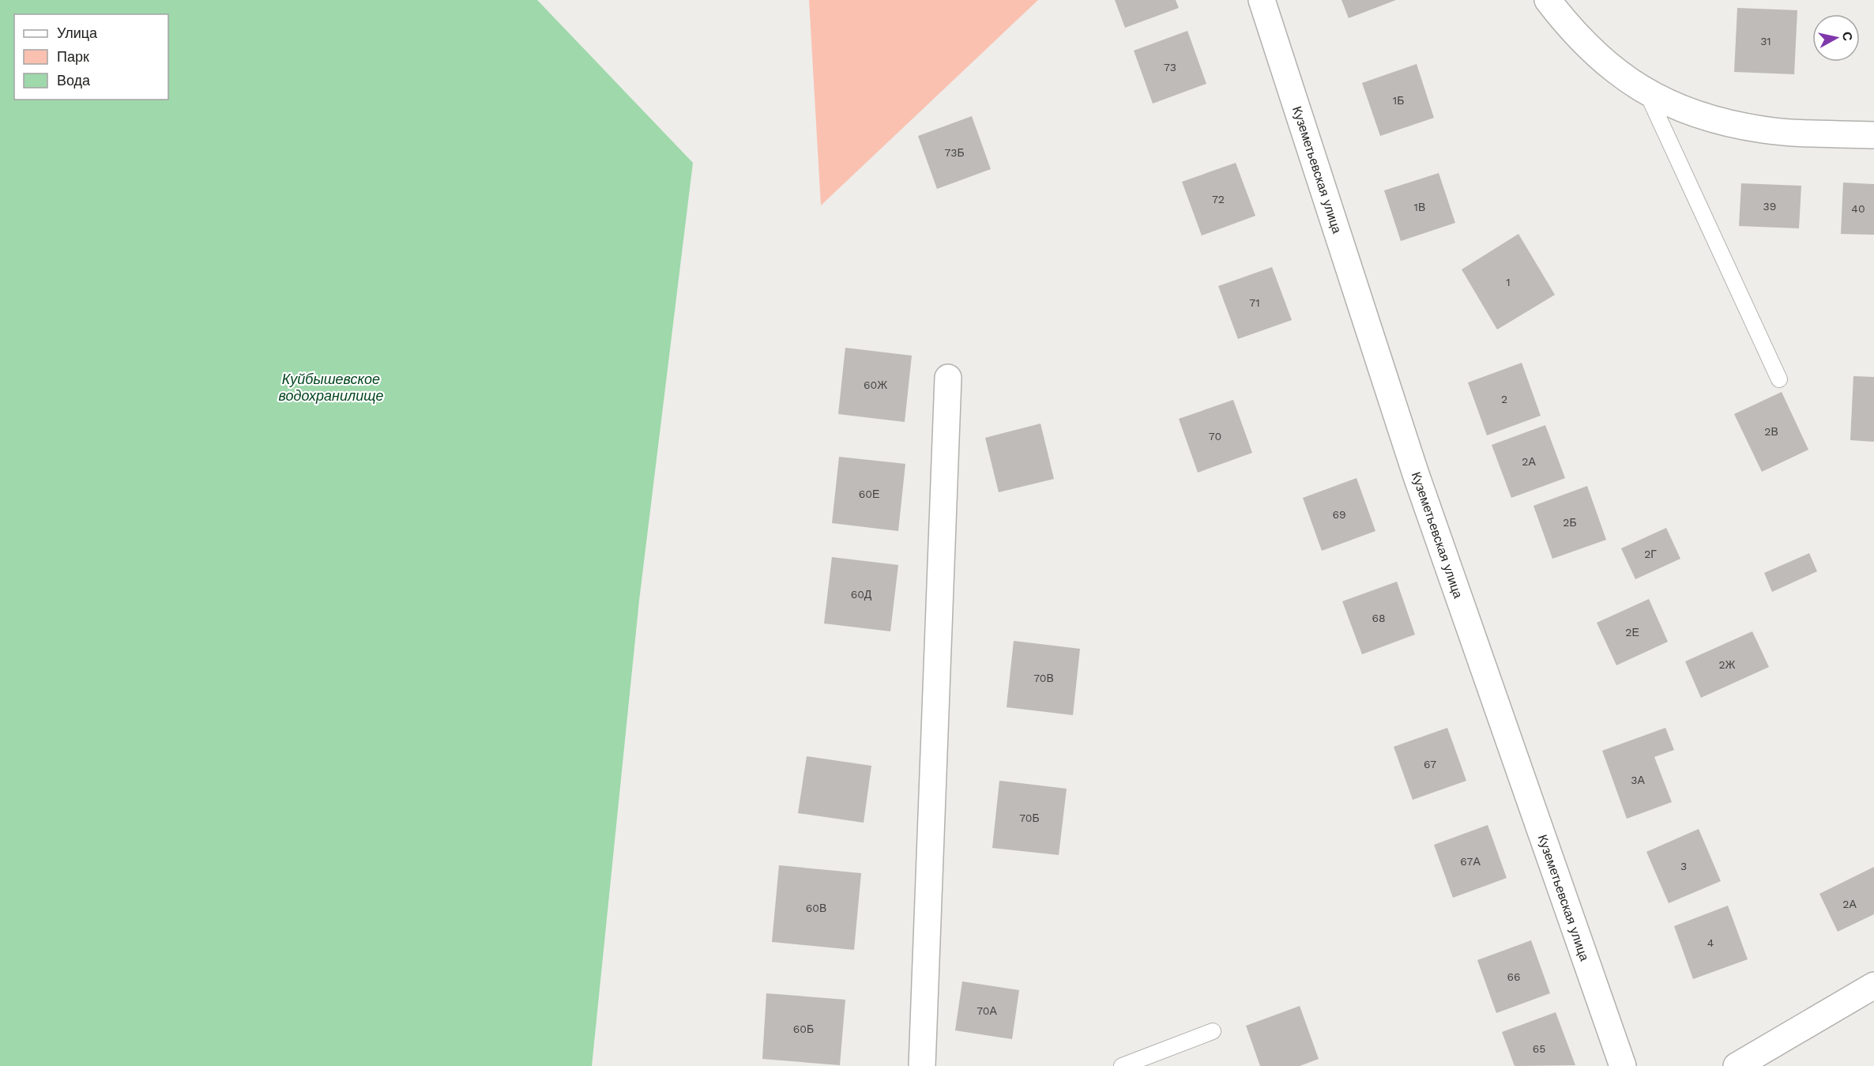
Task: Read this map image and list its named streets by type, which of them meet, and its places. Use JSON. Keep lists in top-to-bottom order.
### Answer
{
  "streets": {
    "street": ["Куземетьевская улица"]
  },
  "water": ["Куйбышевское водохранилище"],
  "house_numbers": [
    "31",
    "73",
    "1Б",
    "73Б",
    "72",
    "39",
    "1В",
    "40",
    "1",
    "71",
    "60Ж",
    "2",
    "2В",
    "70",
    "2А",
    "60Е",
    "69",
    "2Б",
    "2Г",
    "60Д",
    "68",
    "2Е",
    "2Ж",
    "70В",
    "67",
    "3А",
    "70Б",
    "67А",
    "3",
    "2А",
    "60В",
    "4",
    "66",
    "70А",
    "60Б",
    "65"
  ],
  "legend": ["Улица", "Парк", "Вода"],
  "north": "right"
}
